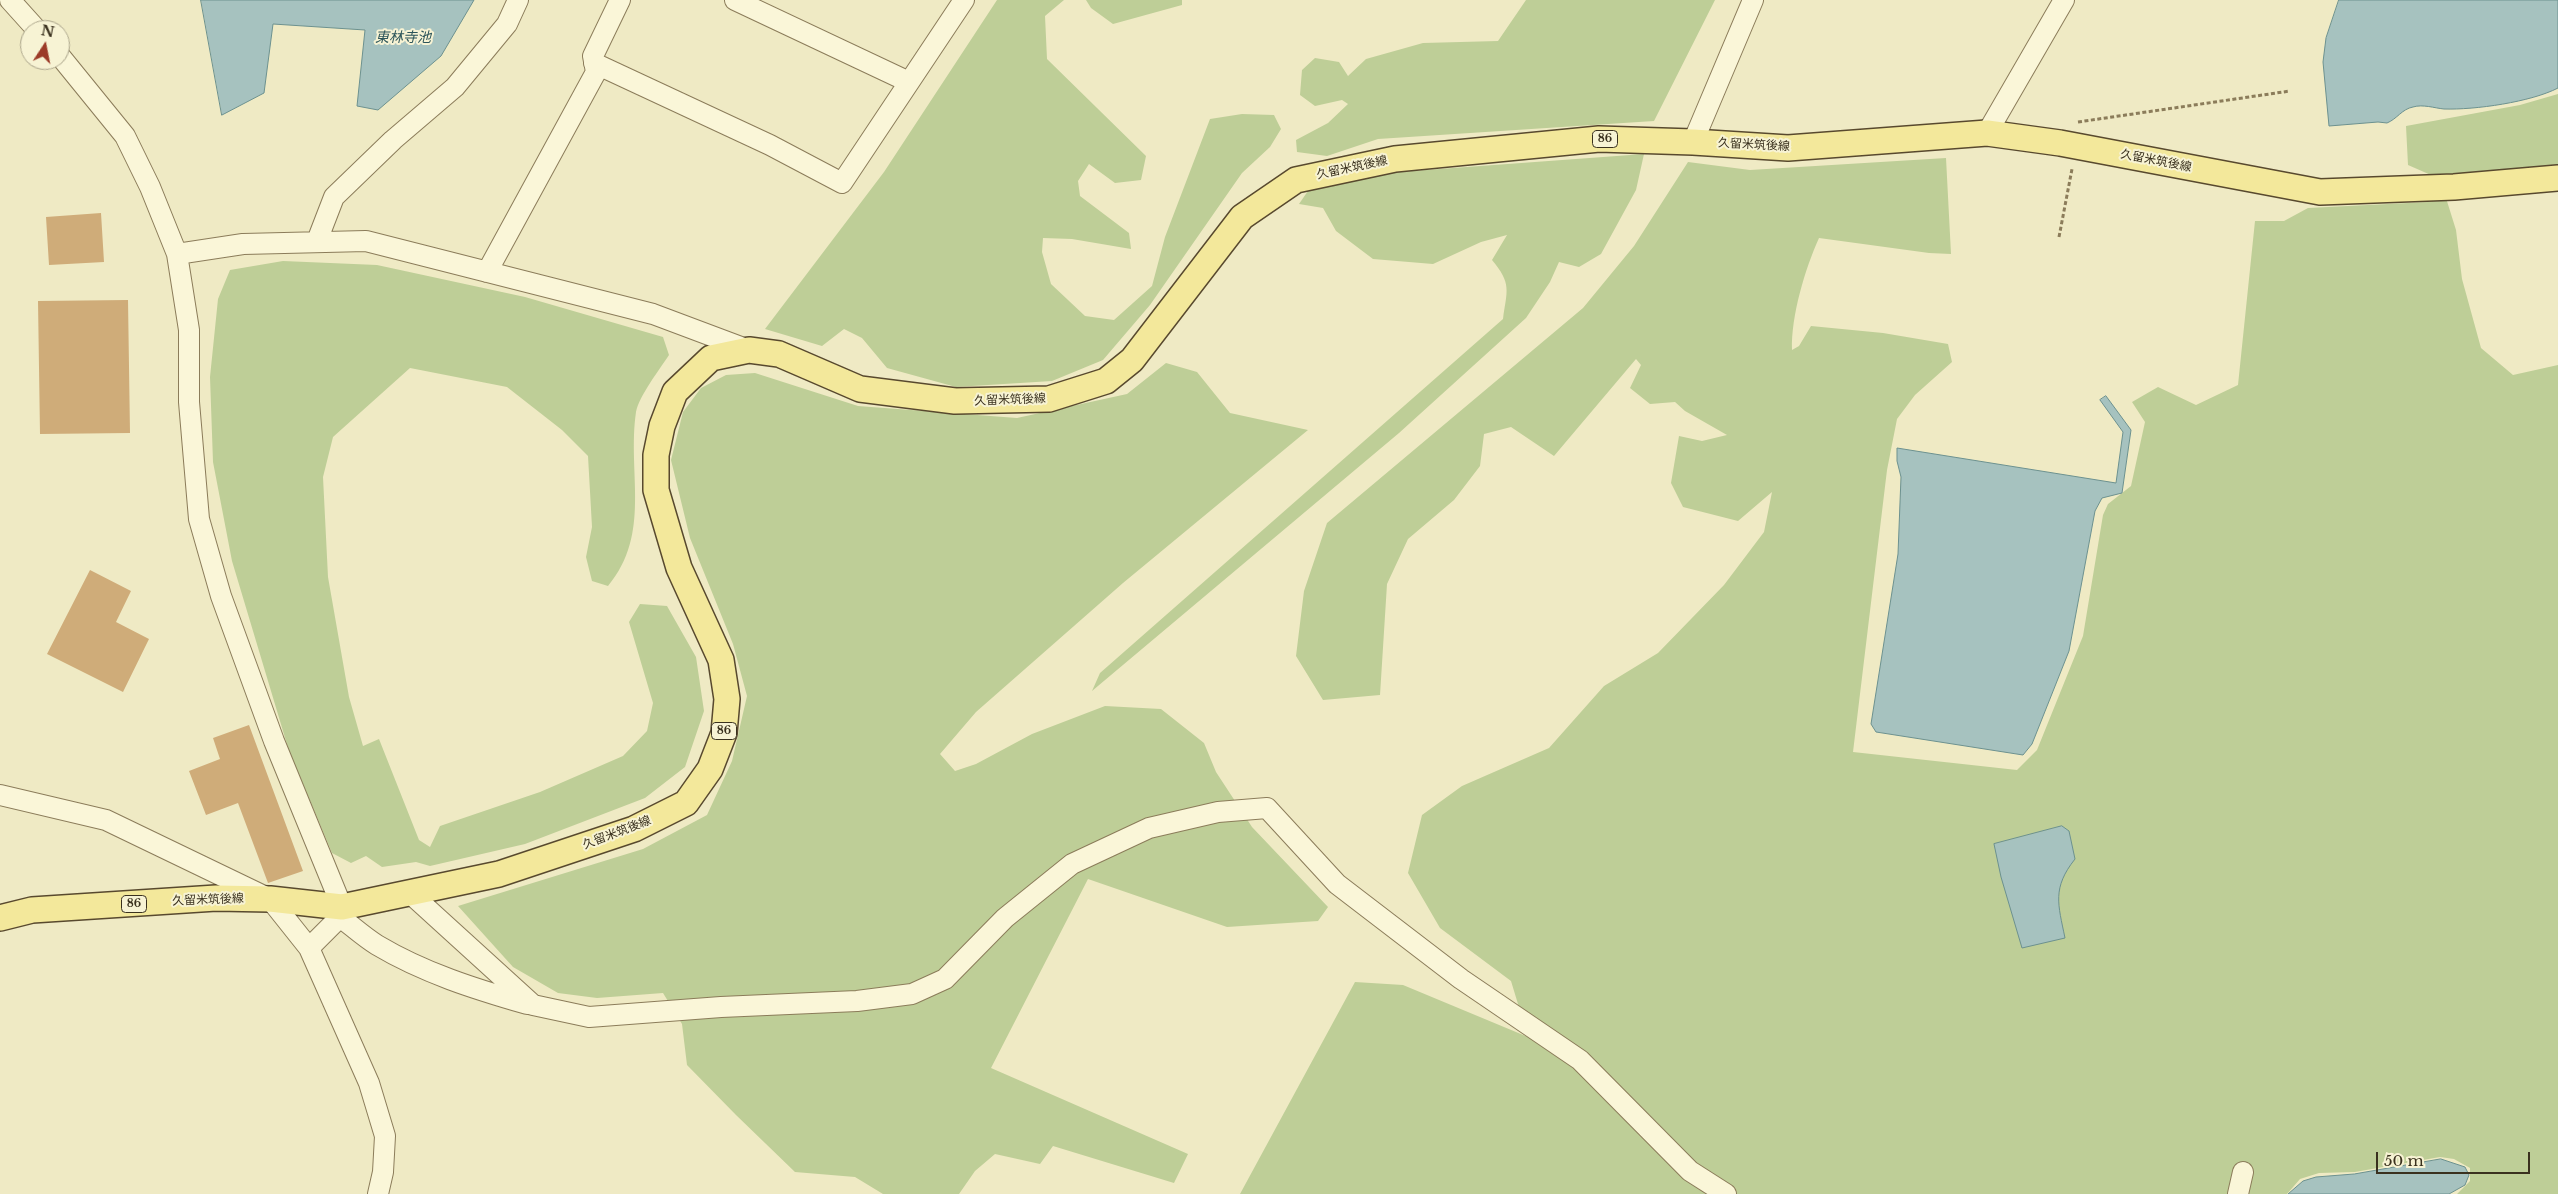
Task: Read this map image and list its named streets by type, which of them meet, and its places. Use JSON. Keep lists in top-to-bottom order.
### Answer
{
  "streets": {
    "main road": ["86", "久留米筑後線"]
  },
  "water": ["東林寺池"],
  "scale_bar": "50 m",
  "north": "top"
}
